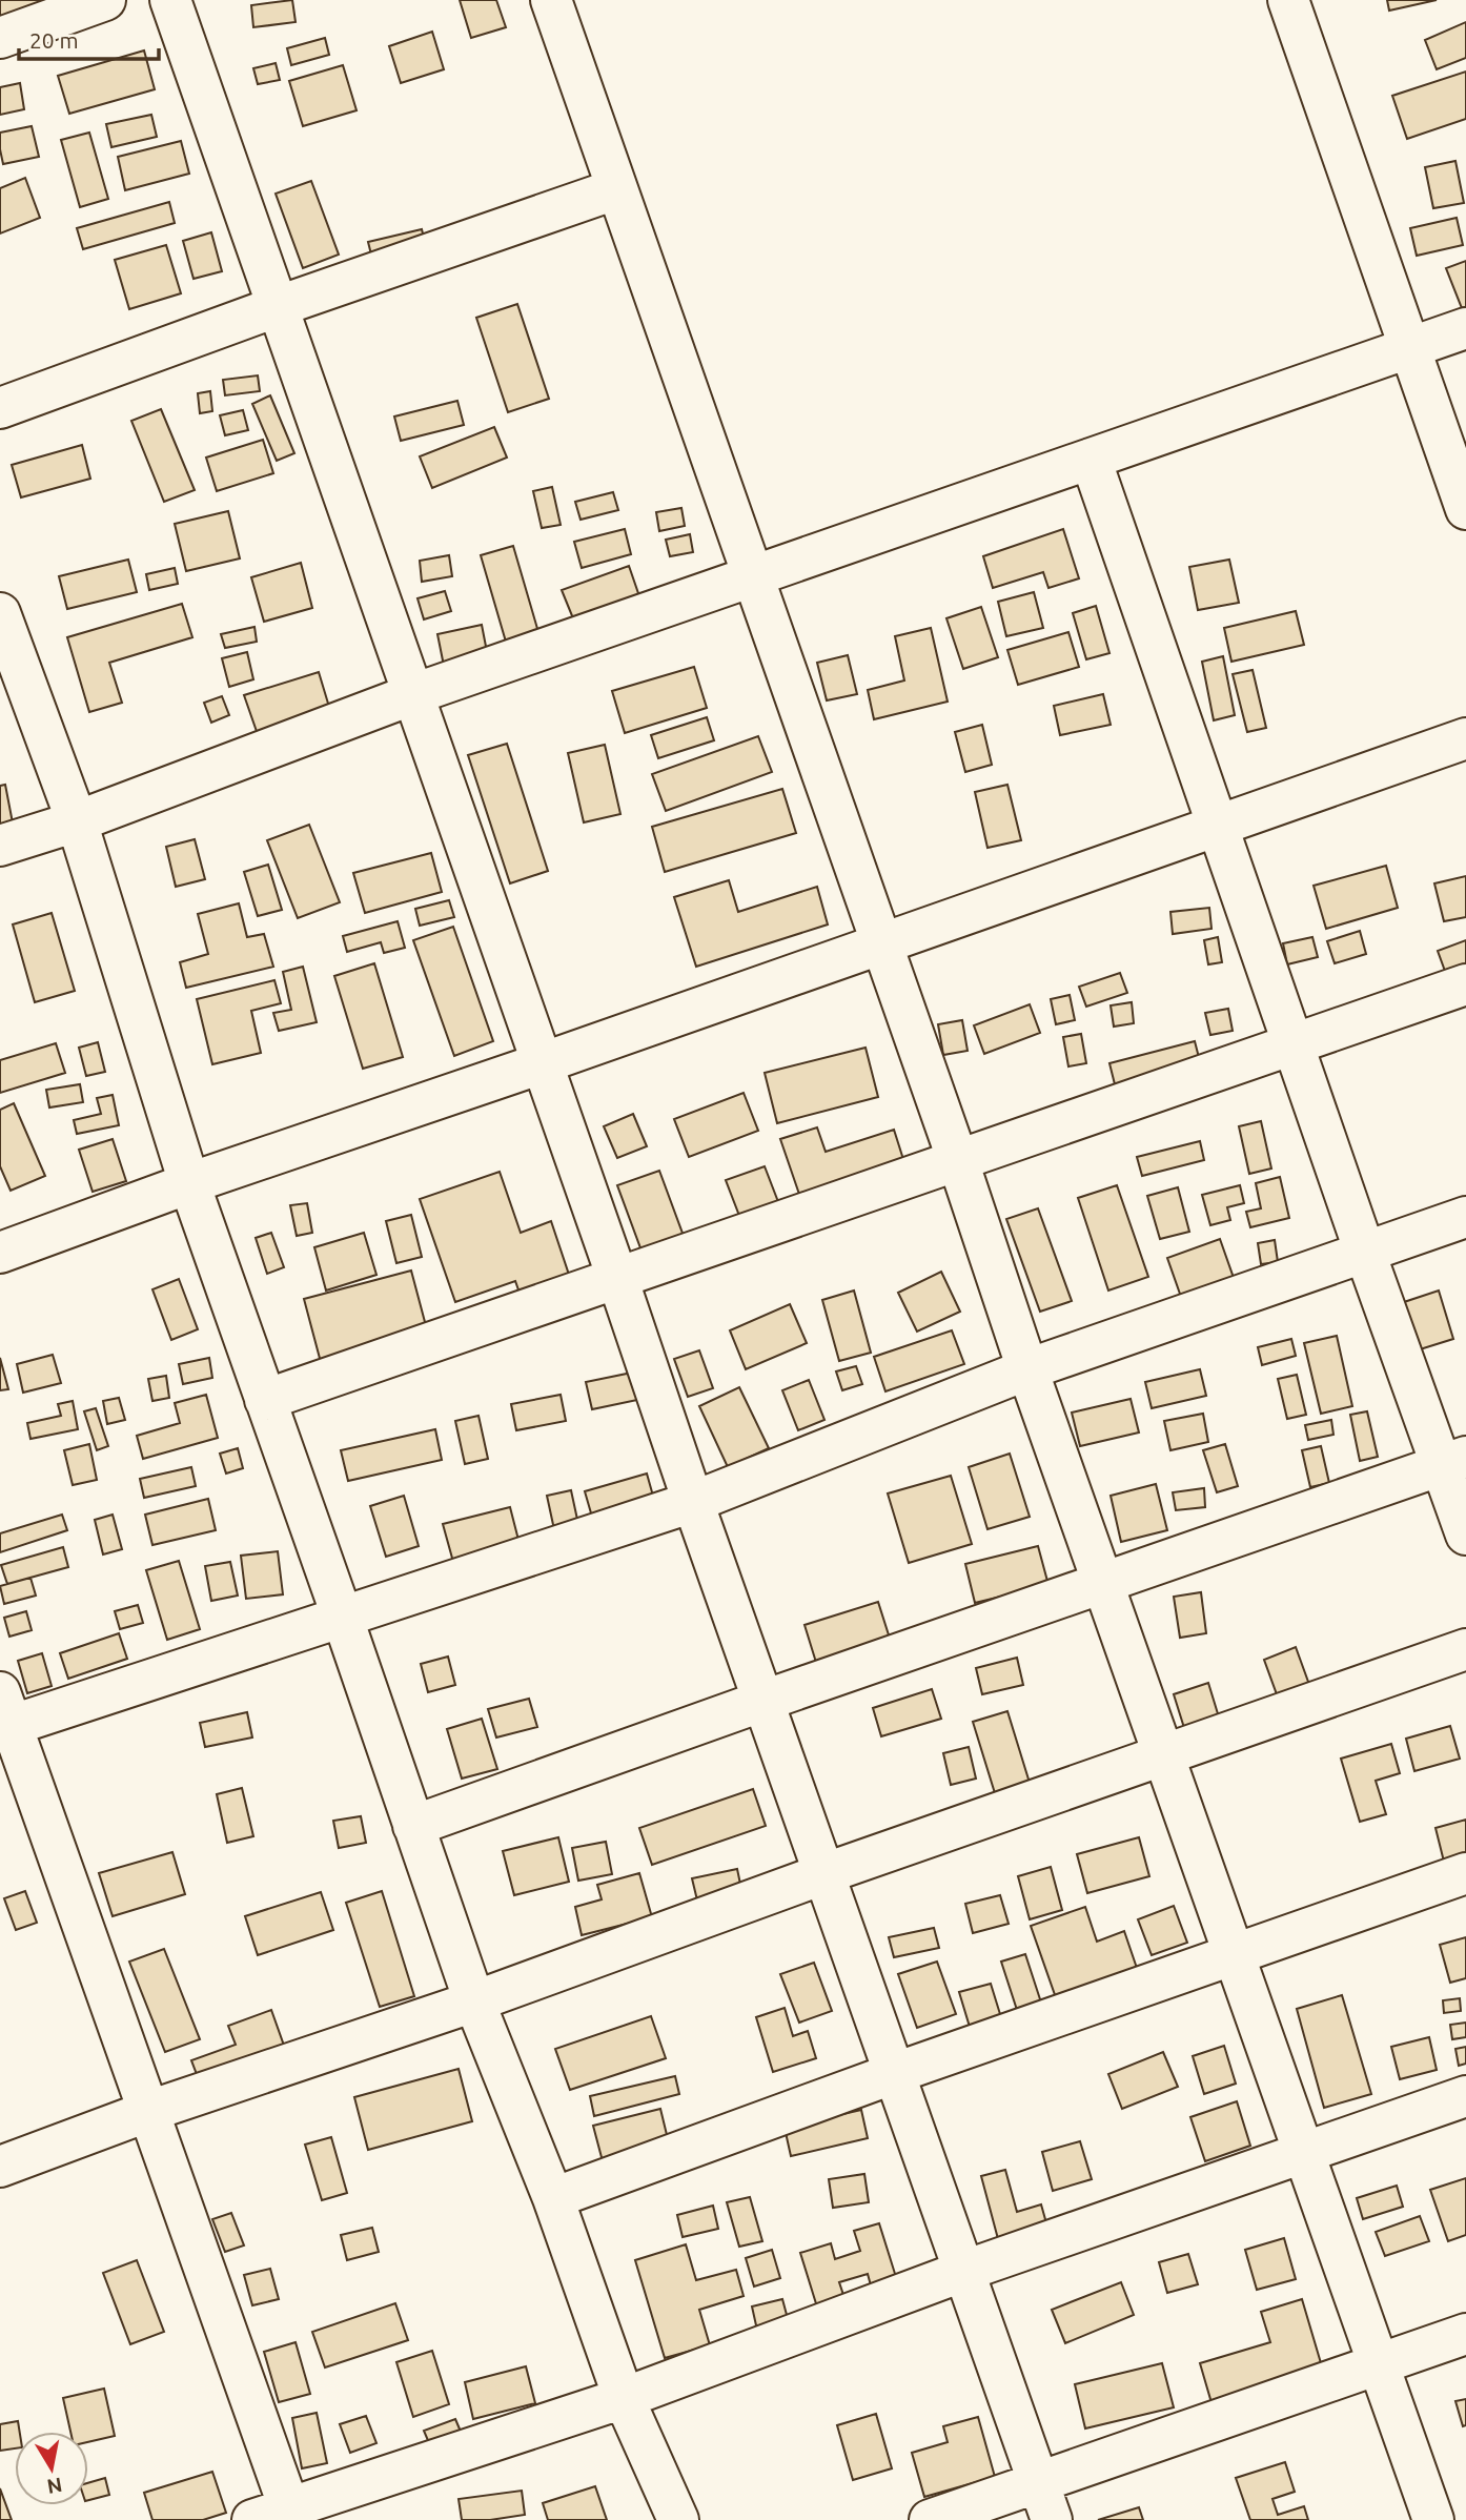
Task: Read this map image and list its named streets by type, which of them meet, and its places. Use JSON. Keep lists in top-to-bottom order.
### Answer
{
  "scale_bar": "20 m",
  "north": "bottom"
}
